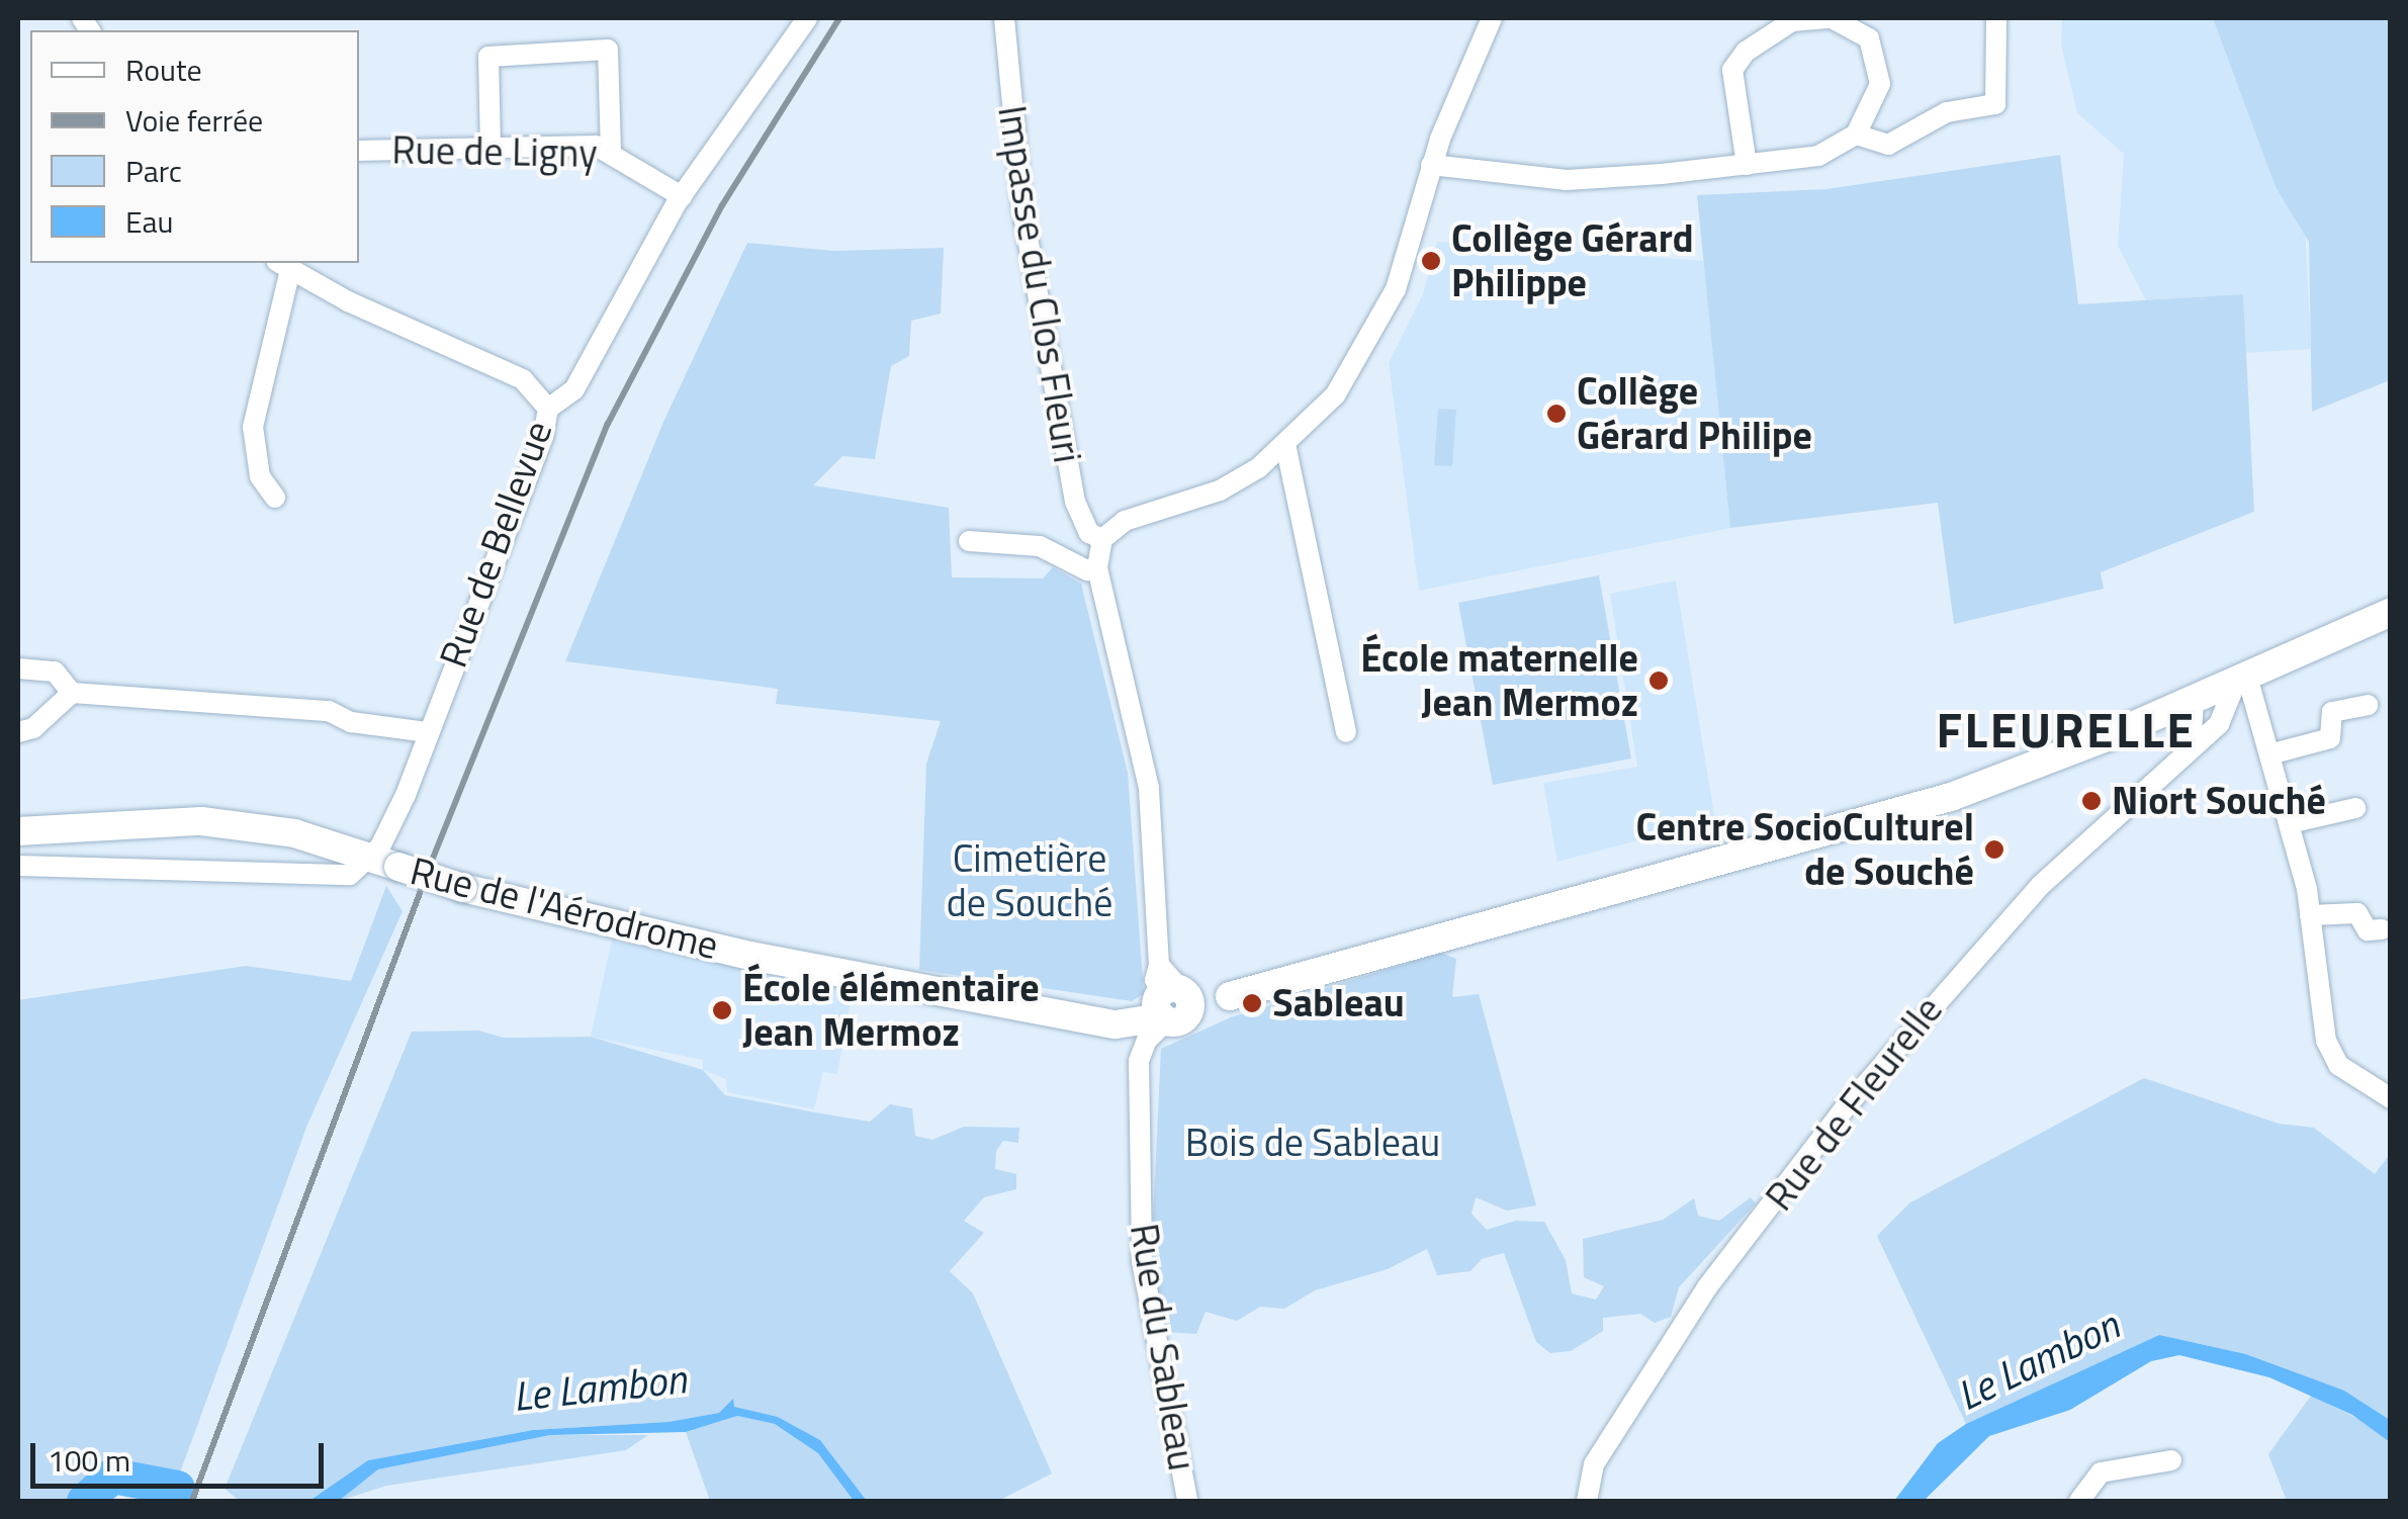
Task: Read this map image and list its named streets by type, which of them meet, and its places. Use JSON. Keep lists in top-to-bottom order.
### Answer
{
  "streets": {
    "street": [
      "Rue de Ligny",
      "Impasse du Clos Fleuri",
      "Rue de Bellevue",
      "Rue de l'Aérodrome",
      "Rue de Fleurelle",
      "Rue du Sableau"
    ]
  },
  "crossings": [
    ["Rue de Bellevue", "Rue de l'Aérodrome"],
    ["Rue de l'Aérodrome", "Rue de Fleurelle"],
    ["Rue de l'Aérodrome", "Rue du Sableau"]
  ],
  "districts": ["FLEURELLE"],
  "water": ["Le Lambon"],
  "parks": ["Cimetière de Souché", "Bois de Sableau"],
  "places": [
    "Collège Gérard Philippe",
    "Collège Gérard Philipe",
    "École maternelle Jean Mermoz",
    "Niort Souché",
    "Centre SocioCulturel de Souché",
    "Sableau",
    "École élémentaire Jean Mermoz"
  ],
  "legend": [
    "Route",
    "Voie ferrée",
    "Parc",
    "Eau"
  ],
  "scale_bar": "100 m"
}
